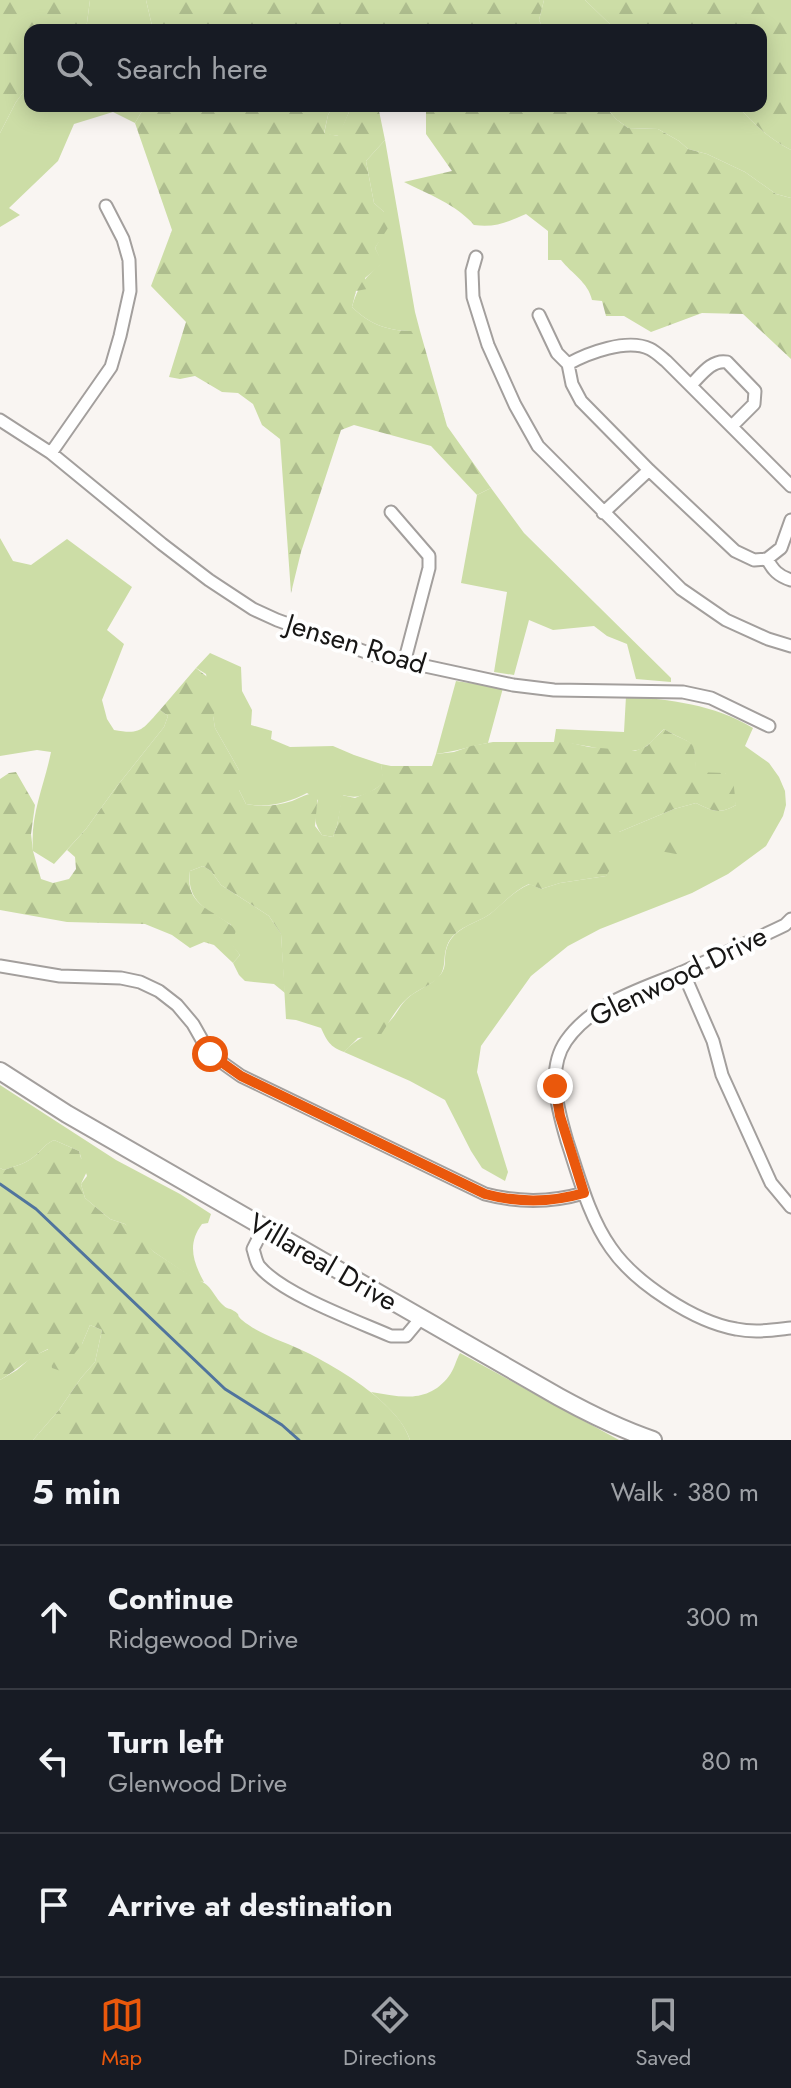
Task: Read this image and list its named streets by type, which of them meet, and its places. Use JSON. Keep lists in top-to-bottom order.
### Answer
{
  "streets": {
    "street": ["Jensen Road", "Glenwood Drive", "Villareal Drive"]
  },
  "page": {
    "search": "Search here",
    "heading": ["5 min", "Walk · 380 m"],
    "list": [
      ["Continue", "Ridgewood Drive", "300 m"],
      ["Turn left", "Glenwood Drive", "80 m"],
      "Arrive at destination"
    ],
    "nav": ["Map", "Directions", "Saved"]
  }
}
